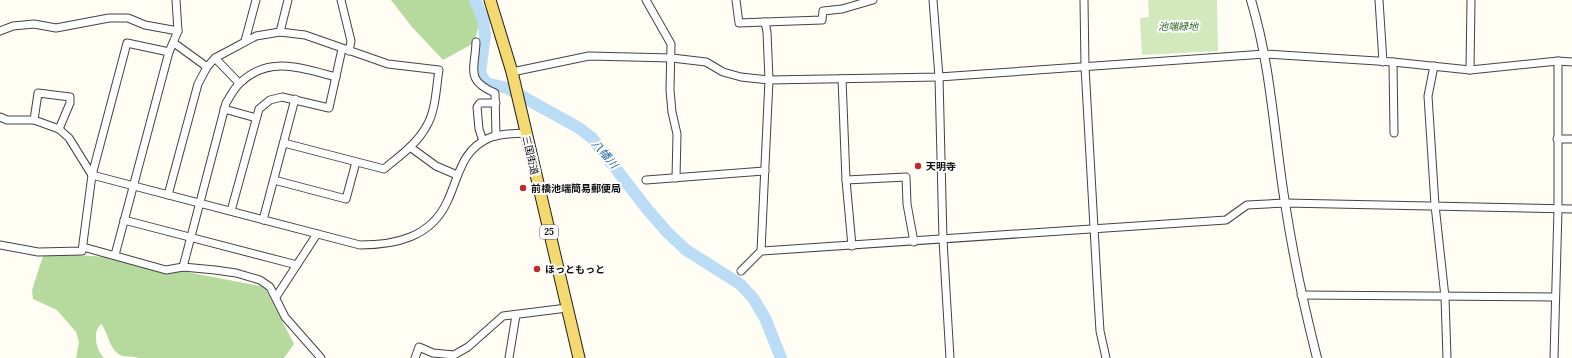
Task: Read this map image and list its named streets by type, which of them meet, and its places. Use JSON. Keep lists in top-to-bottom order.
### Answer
{
  "streets": {
    "main road": ["三国街道", "25"]
  },
  "water": ["八幡川"],
  "parks": ["池端緑地"],
  "places": ["天明寺", "前橋池端簡易郵便局", "ほっともっと"]
}
